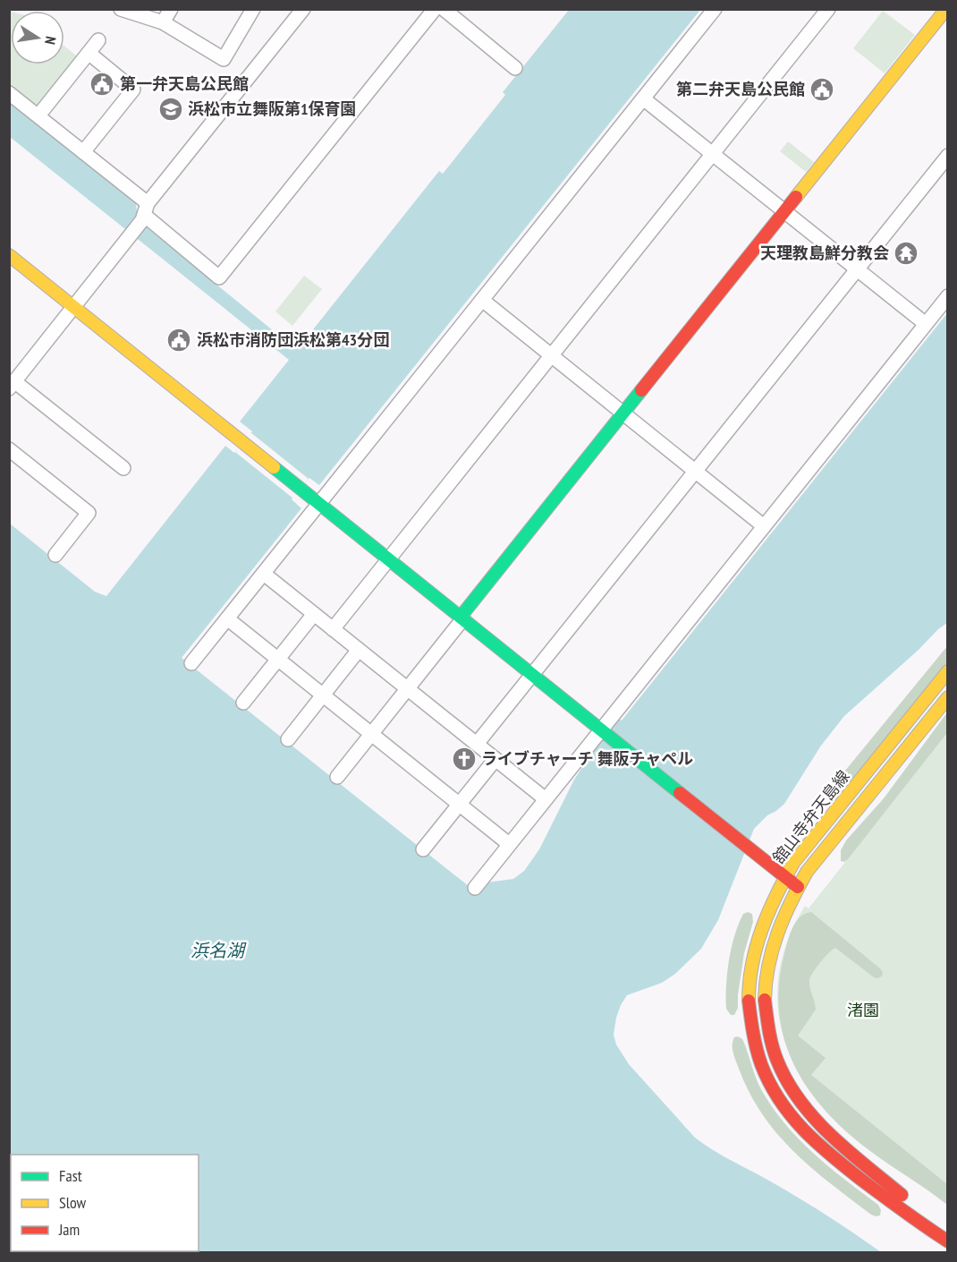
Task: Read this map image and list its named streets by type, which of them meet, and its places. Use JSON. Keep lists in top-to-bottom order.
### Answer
{
  "streets": {
    "street": ["舘山寺弁天島線"]
  },
  "water": ["浜名湖"],
  "parks": ["渚園"],
  "places": {
    "public building": ["第一弁天島公民館", "第二弁天島公民館", "浜松市消防団浜松第43分団"],
    "school or university": ["浜松市立舞阪第1保育園"],
    "temple": ["天理教島鮮分教会"],
    "church": ["ライブチャーチ 舞阪チャペル"]
  },
  "legend": ["Fast", "Slow", "Jam"],
  "north": "right"
}
